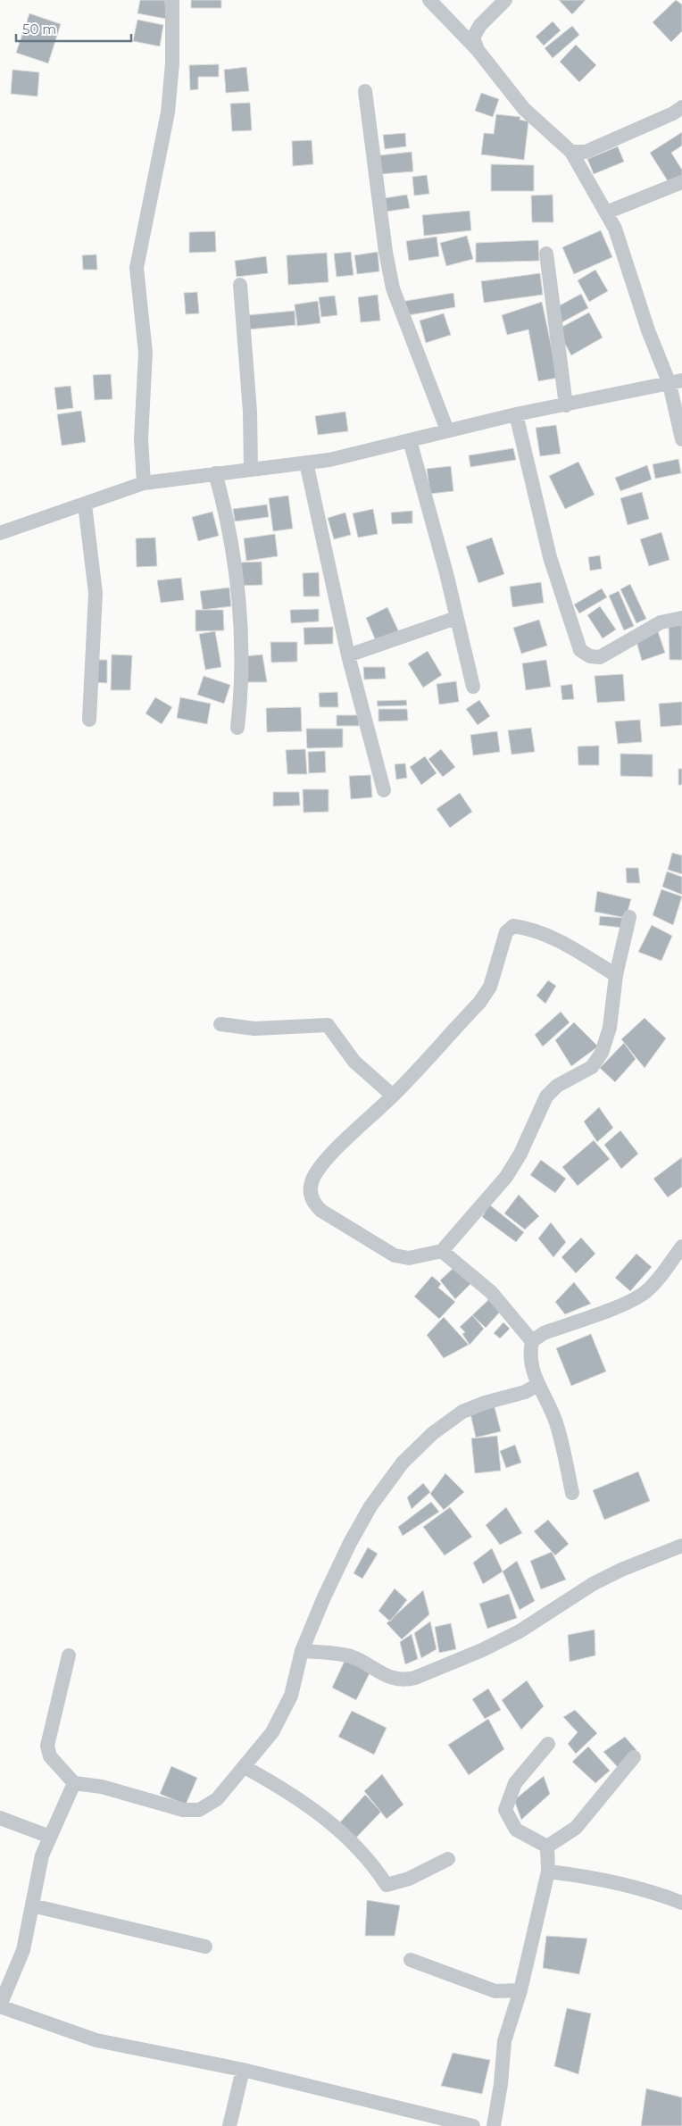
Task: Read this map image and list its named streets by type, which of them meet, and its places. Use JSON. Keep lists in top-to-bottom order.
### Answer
{
  "scale_bar": "50 m"
}
